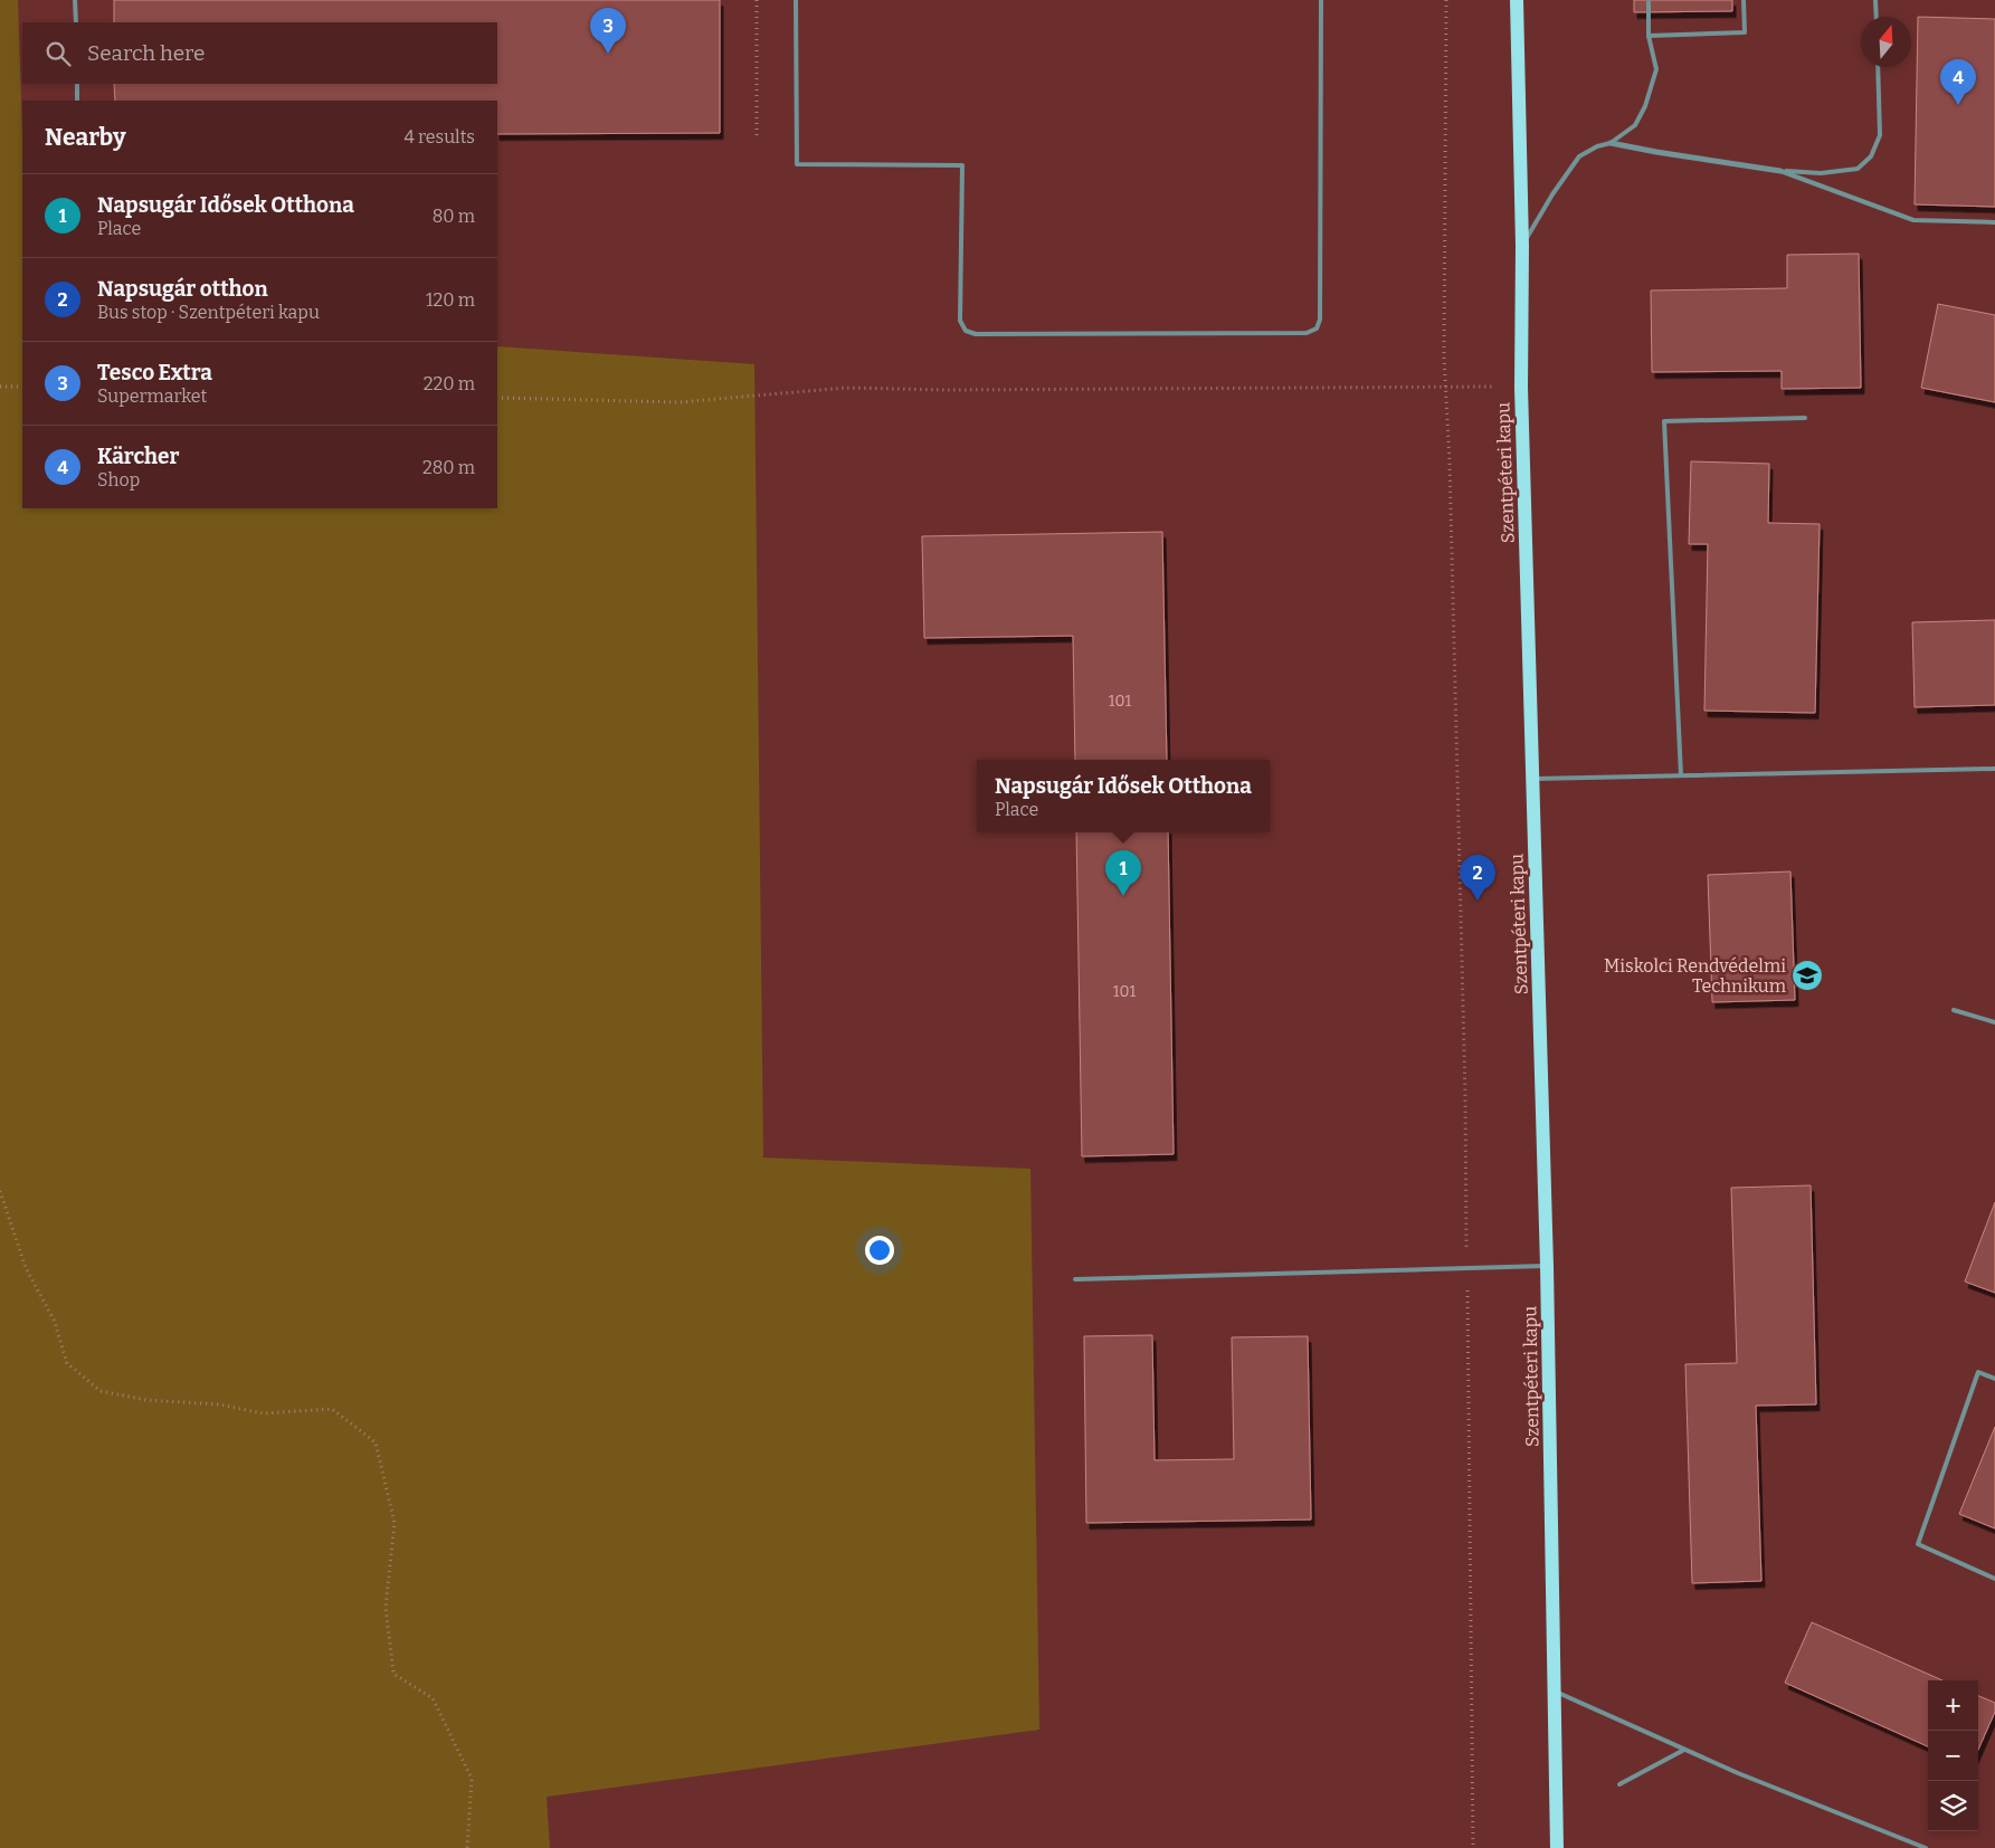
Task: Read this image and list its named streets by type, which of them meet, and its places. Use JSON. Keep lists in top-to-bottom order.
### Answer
{
  "streets": {
    "main road": ["Szentpéteri kapu"]
  },
  "places": {
    "school or university": ["Miskolci Rendvédelmi Technikum"]
  },
  "house_numbers": ["101", "101"],
  "north": "top",
  "page": {
    "pins": [
      "3",
      "4",
      "1",
      "2"
    ],
    "search": "Search here",
    "heading": ["Nearby", "4 results"],
    "list": [
      {
        "mark": "1",
        "name": "Napsugár Idősek Otthona",
        "note": "Place",
        "value": "80 m"
      },
      {
        "mark": "2",
        "name": "Napsugár otthon",
        "note": "Bus stop · Szentpéteri kapu",
        "value": "120 m"
      },
      {
        "mark": "3",
        "name": "Tesco Extra",
        "note": "Supermarket",
        "value": "220 m"
      },
      {
        "mark": "4",
        "name": "Kärcher",
        "note": "Shop",
        "value": "280 m"
      }
    ],
    "popup": ["Napsugár Idősek Otthona", "Place"],
    "map_buttons": ["+", "−"]
  }
}
